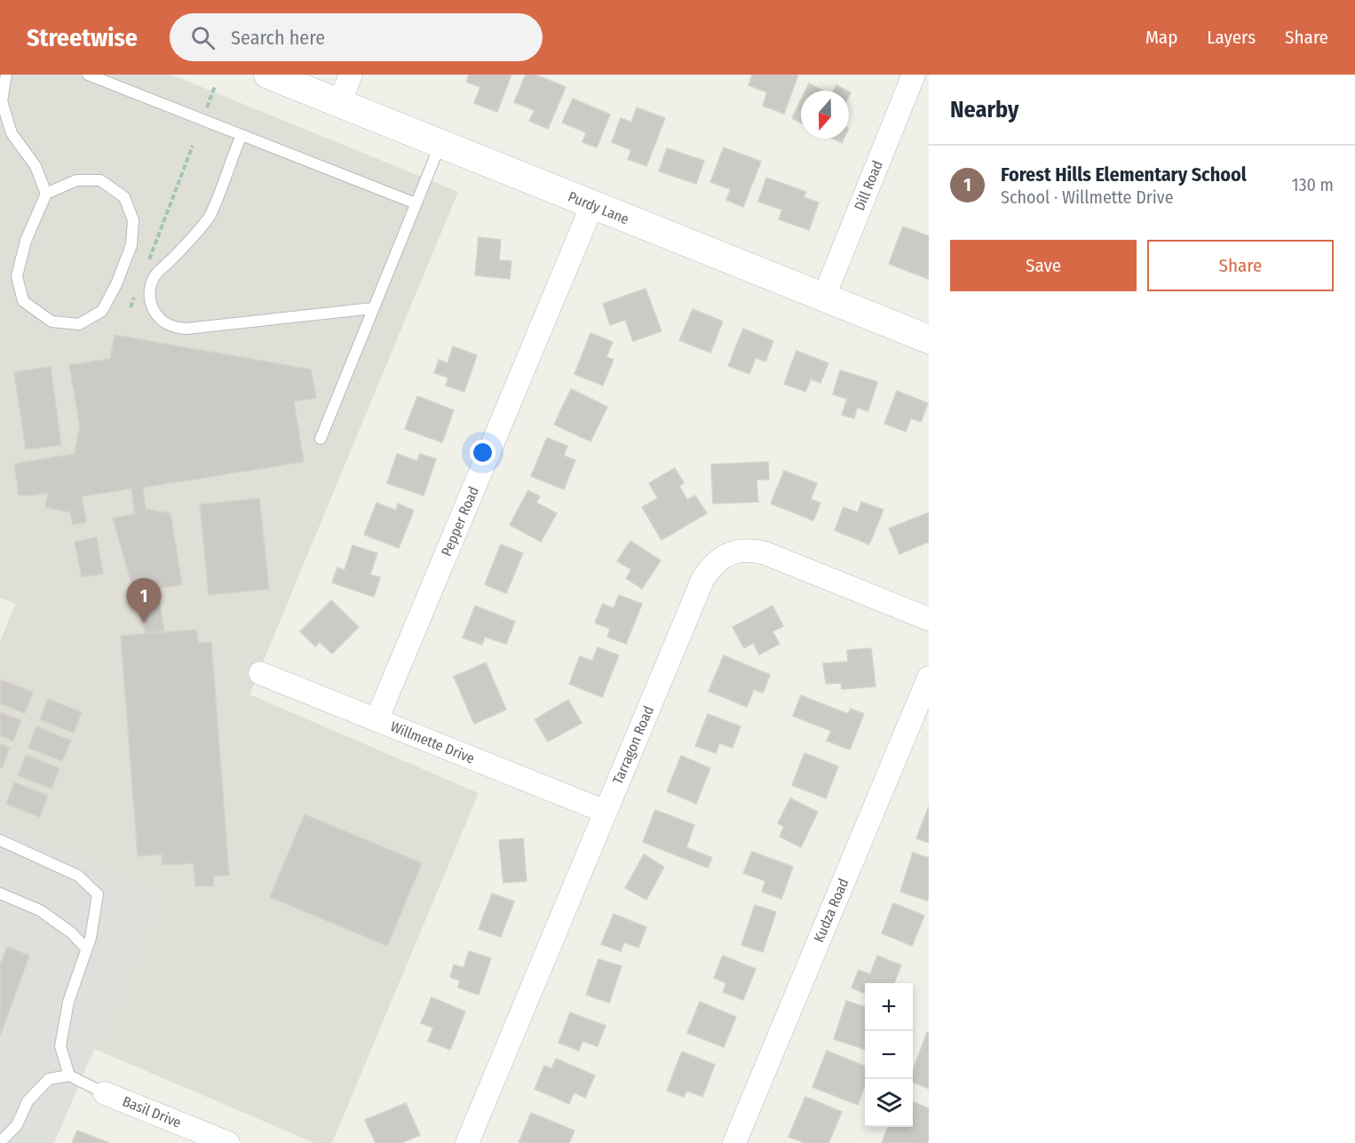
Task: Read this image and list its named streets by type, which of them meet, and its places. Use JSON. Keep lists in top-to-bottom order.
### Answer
{
  "streets": {
    "street": [
      "Dill Road",
      "Purdy Lane",
      "Pepper Road",
      "Willmette Drive",
      "Tarragon Road",
      "Kudza Road",
      "Basil Drive"
    ]
  },
  "crossings": [
    ["Dill Road", "Purdy Lane"],
    ["Purdy Lane", "Pepper Road"],
    ["Pepper Road", "Willmette Drive"],
    ["Willmette Drive", "Tarragon Road"]
  ],
  "north": "bottom",
  "page": {
    "header": "Streetwise",
    "search": "Search here",
    "nav": ["Map", "Layers", "Share"],
    "heading": "Nearby",
    "list": [
      {
        "mark": "1",
        "name": "Forest Hills Elementary School",
        "note": "School · Willmette Drive",
        "value": "130 m"
      }
    ],
    "buttons": ["Save", "Share"],
    "pins": "1",
    "map_buttons": ["+", "−"]
  }
}
